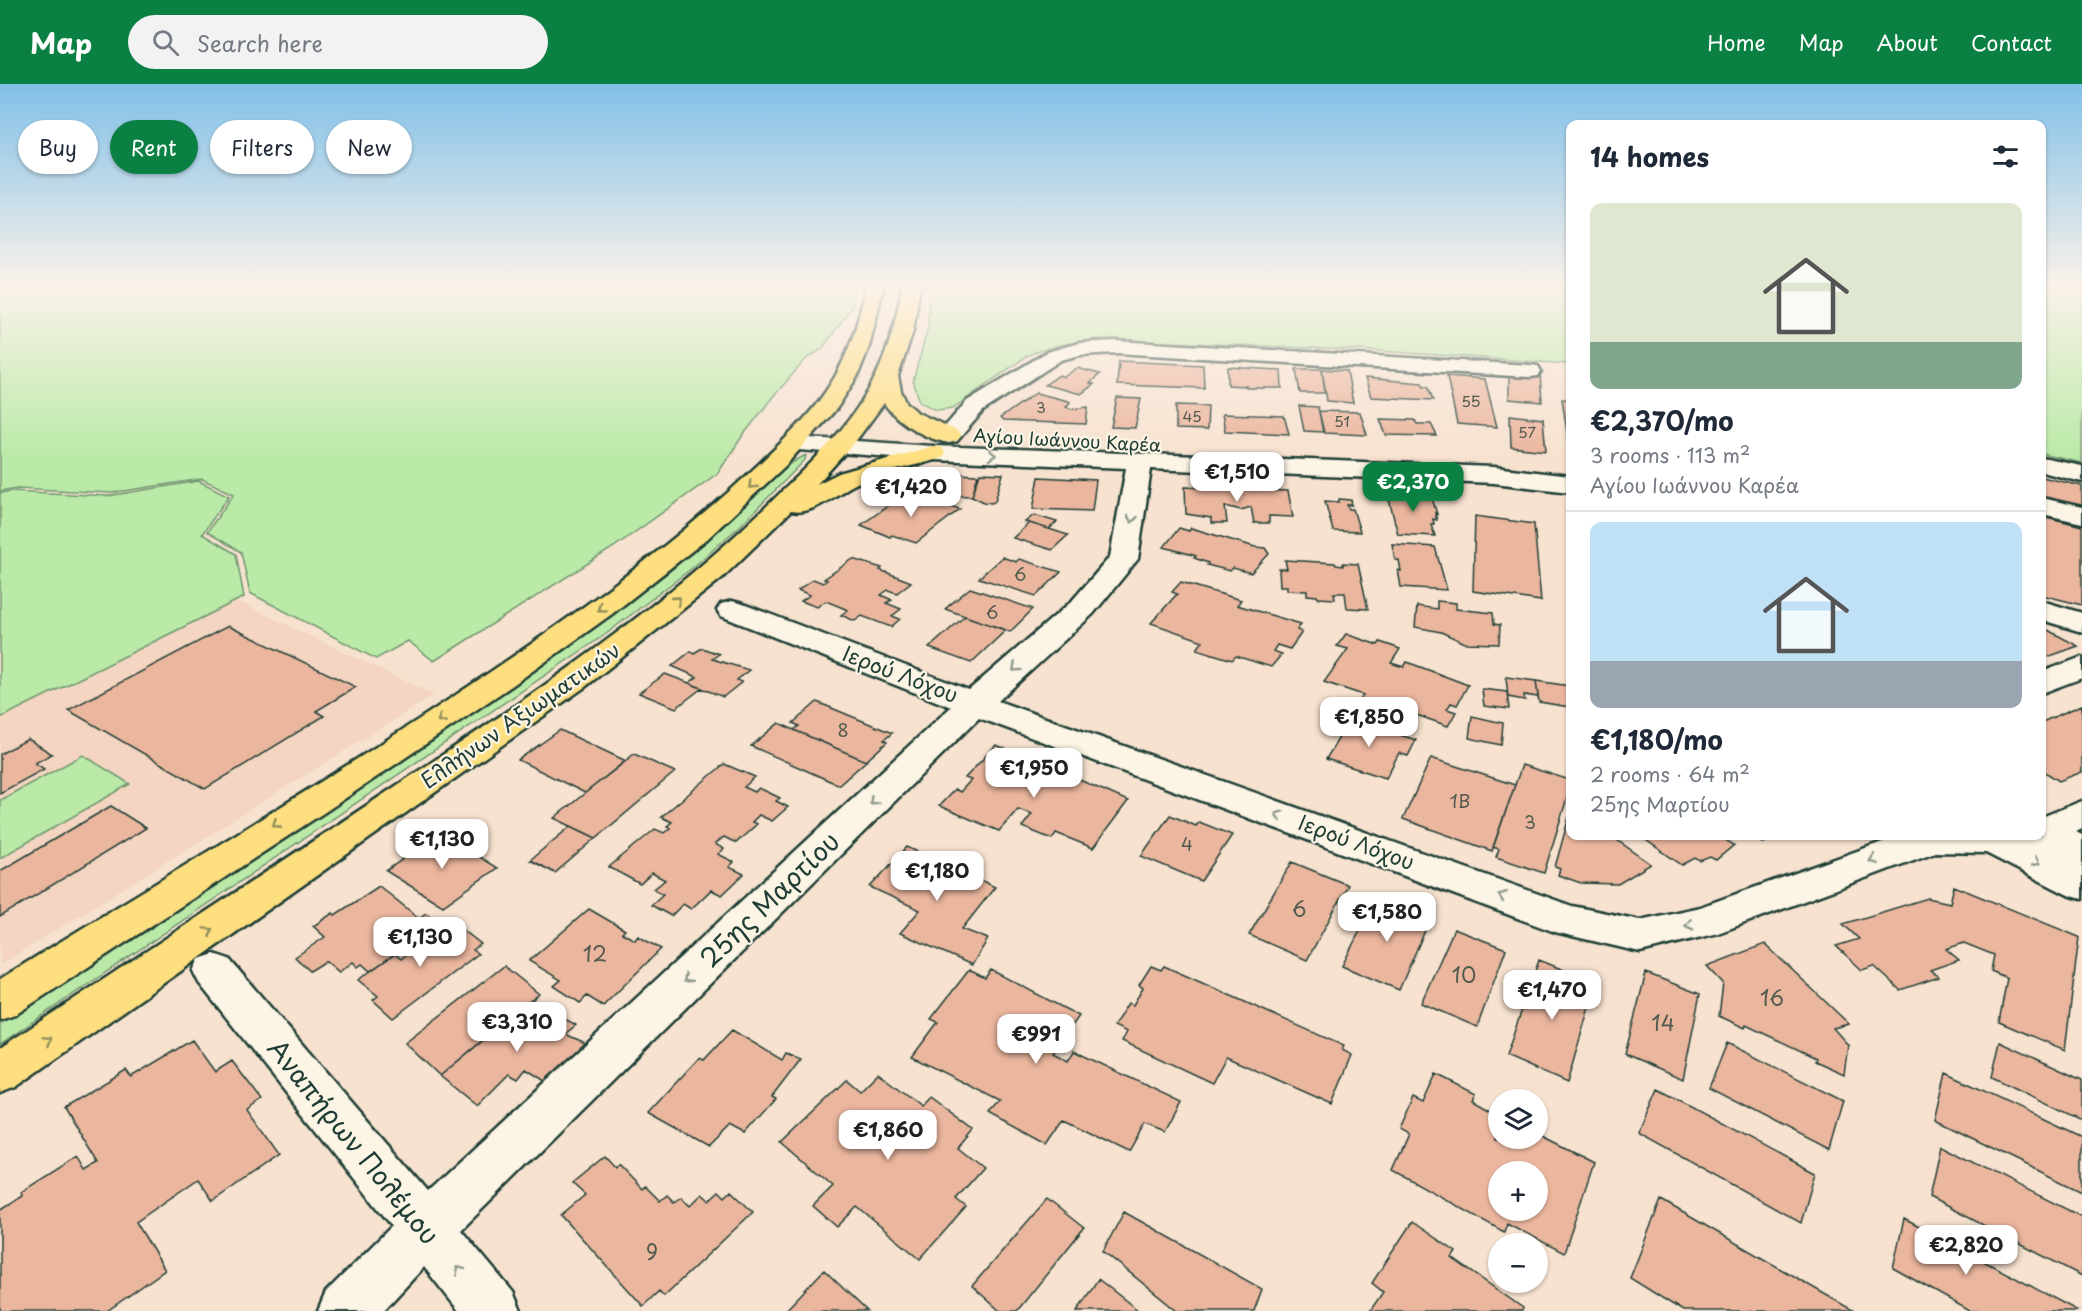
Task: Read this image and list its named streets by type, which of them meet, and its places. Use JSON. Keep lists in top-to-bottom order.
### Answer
{
  "streets": {
    "main road": ["Ελλήνων Αξιωματικών"],
    "street": [
      "Αγίου Ιωάννου Καρέα",
      "Ιερού Λόχου",
      "25ης Μαρτίου",
      "Αναπήρων Πολέμου"
    ]
  },
  "crossings": [
    ["Αγίου Ιωάννου Καρέα", "Ελλήνων Αξιωματικών"],
    ["Αγίου Ιωάννου Καρέα", "25ης Μαρτίου"],
    ["Ιερού Λόχου", "25ης Μαρτίου"],
    ["25ης Μαρτίου", "Αναπήρων Πολέμου"]
  ],
  "one_way": ["Ιερού Λόχου", "25ης Μαρτίου"],
  "house_numbers": [
    "55",
    "3",
    "45",
    "51",
    "57",
    "6",
    "6",
    "8",
    "1Β",
    "3",
    "4",
    "6",
    "12",
    "10",
    "16",
    "14",
    "9"
  ],
  "page": {
    "header": "Map",
    "search": "Search here",
    "nav": [
      "Home",
      "Map",
      "About",
      "Contact"
    ],
    "chip": [
      "Buy",
      "Rent",
      "Filters",
      "New"
    ],
    "heading": "14 homes",
    "list": [
      {
        "name": "€2,370/mo",
        "note": "3 rooms · 113 m² · Αγίου Ιωάννου Καρέα"
      },
      {
        "name": "€1,180/mo",
        "note": "2 rooms · 64 m² · 25ης Μαρτίου"
      }
    ],
    "price": [
      "€1,510",
      "€2,370",
      "€1,420",
      "€1,850",
      "€1,950",
      "€1,130",
      "€1,180",
      "€1,580",
      "€1,130",
      "€1,470",
      "€3,310",
      "€991",
      "€1,860",
      "€2,820"
    ],
    "map_buttons": ["+", "−"]
  }
}
